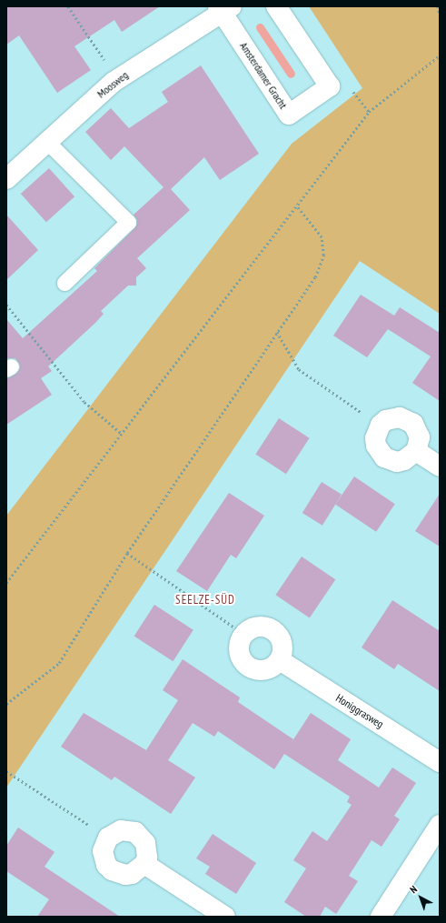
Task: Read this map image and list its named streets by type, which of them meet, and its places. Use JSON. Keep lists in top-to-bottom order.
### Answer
{
  "streets": {
    "street": ["Amsterdamer Gracht", "Moosweg", "Honiggrasweg"]
  },
  "crossings": [
    ["Amsterdamer Gracht", "Moosweg"]
  ],
  "districts": ["SEELZE-SÜD"],
  "north": "top left"
}
